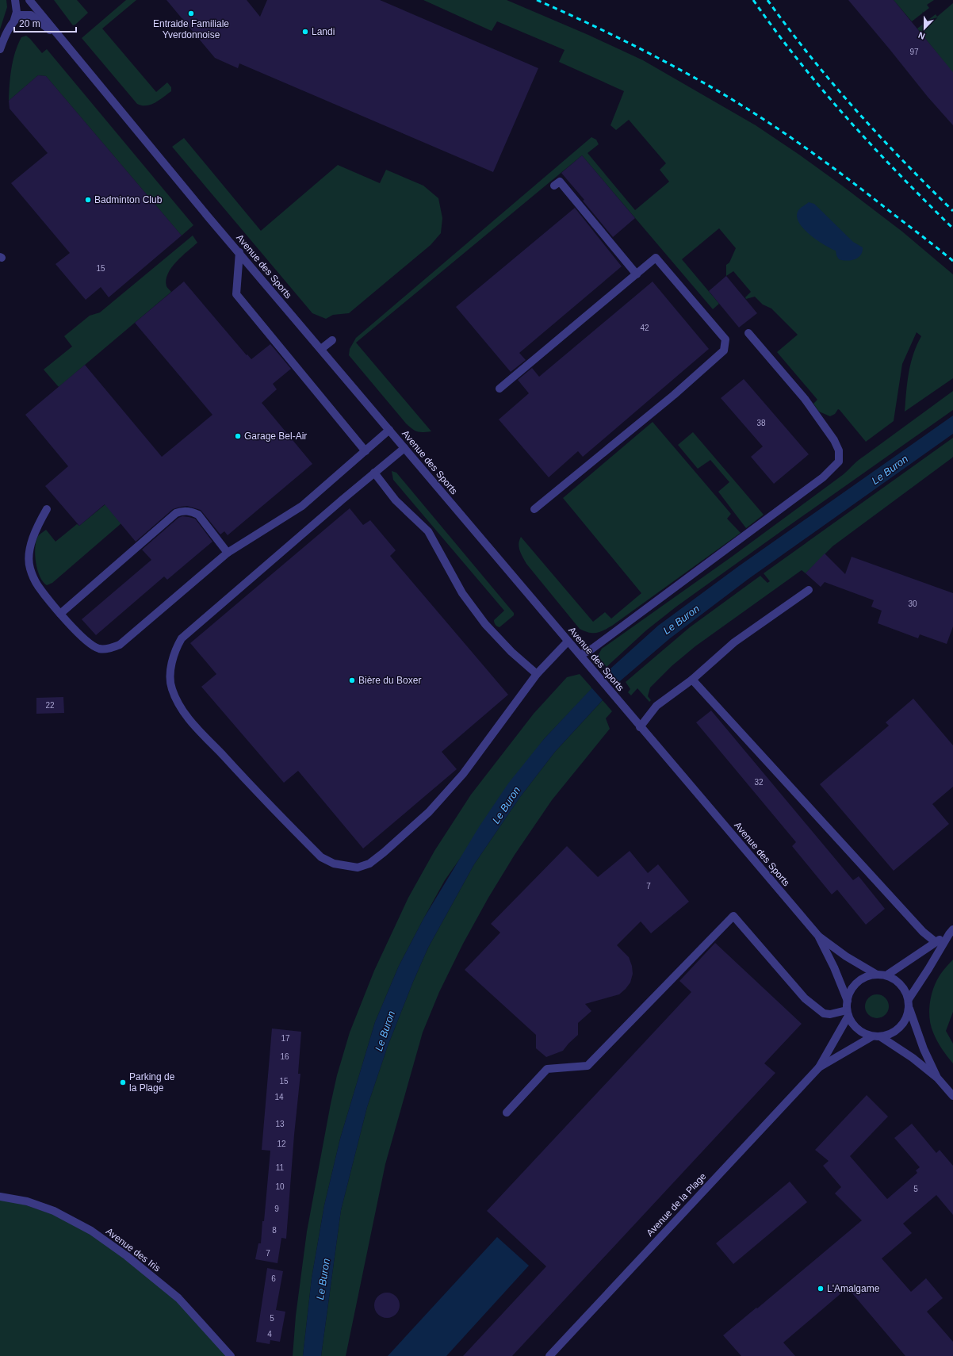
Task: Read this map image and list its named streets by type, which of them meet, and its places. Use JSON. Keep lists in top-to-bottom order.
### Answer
{
  "streets": {
    "street": ["Avenue des Sports", "Avenue de la Plage", "Avenue des Iris"]
  },
  "crossings": [
    ["Avenue des Sports", "Avenue de la Plage"]
  ],
  "water": ["Le Buron"],
  "places": [
    "Entraide Familiale Yverdonnoise",
    "Landi",
    "Badminton Club",
    "Garage Bel-Air",
    "Bière du Boxer",
    "Parking de la Plage",
    "L'Amalgame"
  ],
  "house_numbers": [
    "97",
    "15",
    "42",
    "38",
    "30",
    "22",
    "32",
    "7",
    "17",
    "16",
    "15",
    "14",
    "13",
    "12",
    "11",
    "10",
    "5",
    "9",
    "8",
    "7",
    "6",
    "5",
    "4"
  ],
  "scale_bar": "20 m",
  "north": "bottom"
}
